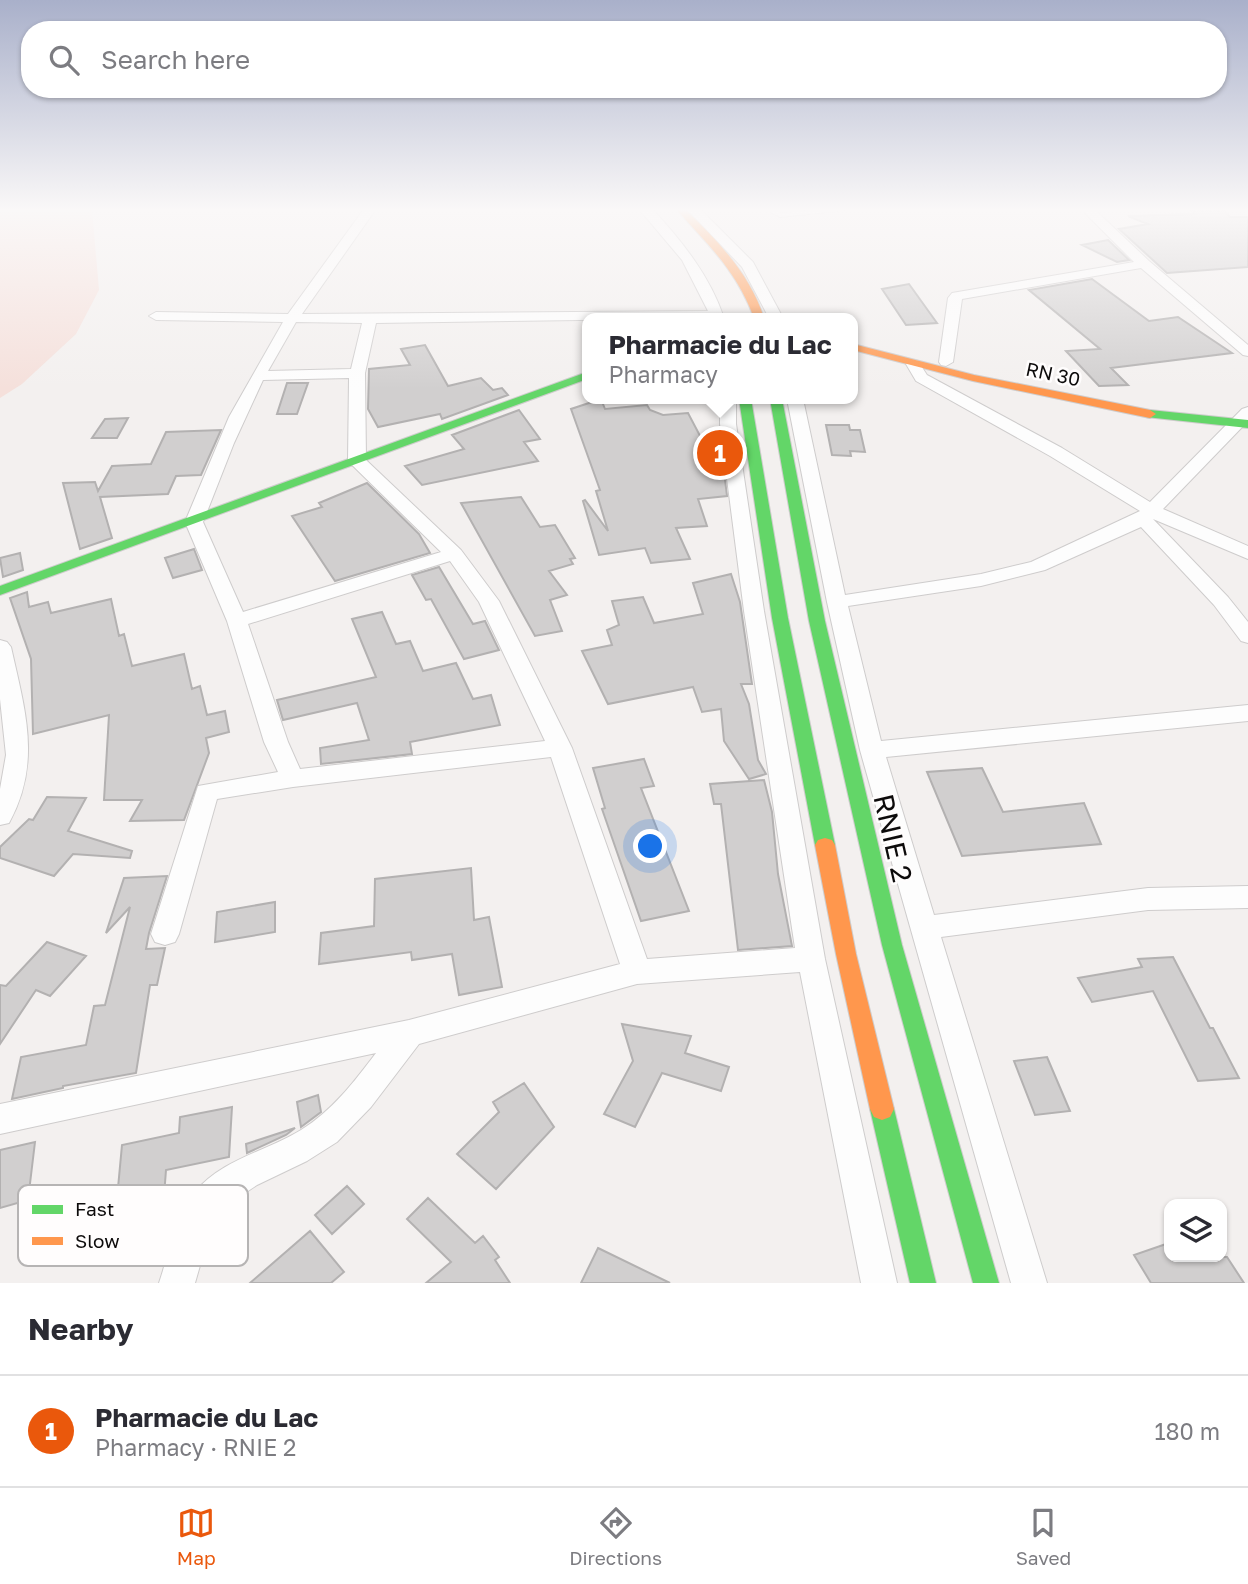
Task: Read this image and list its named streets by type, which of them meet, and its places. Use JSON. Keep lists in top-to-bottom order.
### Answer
{
  "streets": {
    "main road": ["RN 30", "RNIE 2"]
  },
  "legend": ["Fast", "Slow"],
  "page": {
    "search": "Search here",
    "popup": ["Pharmacie du Lac", "Pharmacy"],
    "pins": "1",
    "heading": "Nearby",
    "list": [
      {
        "mark": "1",
        "name": "Pharmacie du Lac",
        "note": "Pharmacy · RNIE 2",
        "value": "180 m"
      }
    ],
    "nav": ["Map", "Directions", "Saved"]
  }
}
